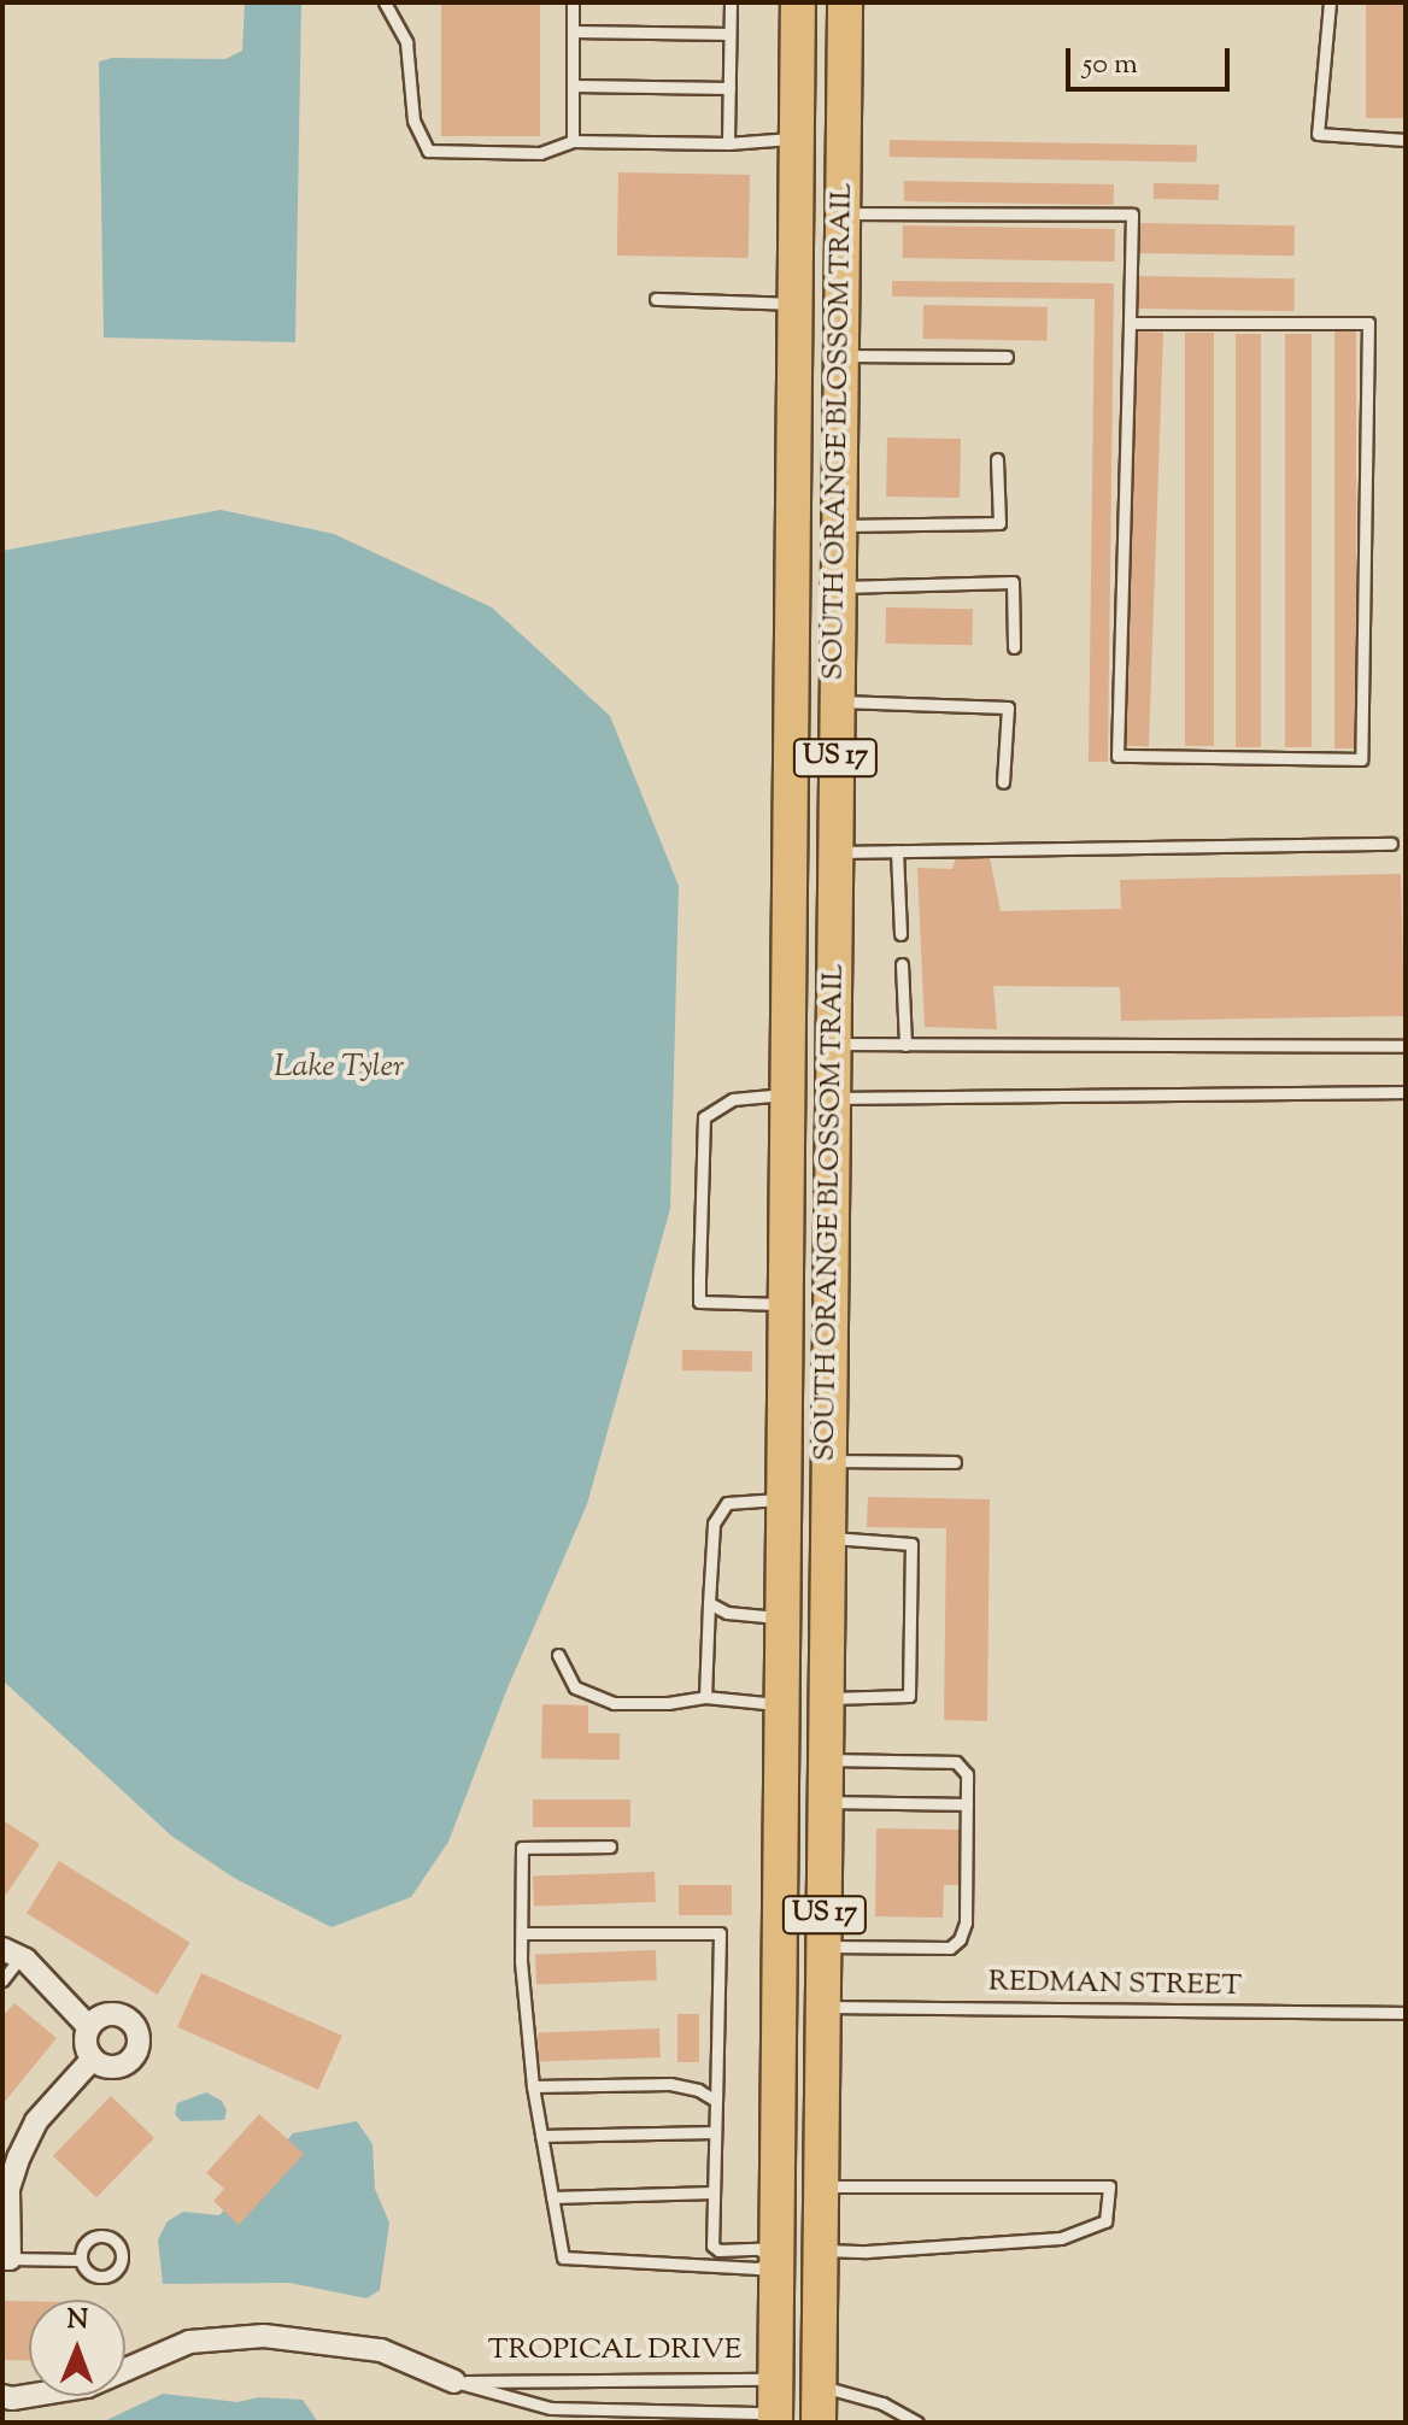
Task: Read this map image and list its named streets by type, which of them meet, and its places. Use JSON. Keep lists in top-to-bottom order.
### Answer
{
  "streets": {
    "main road": ["SOUTH ORANGE BLOSSOM TRAIL", "US 17"],
    "street": ["TROPICAL DRIVE"],
    "lane": ["REDMAN STREET"]
  },
  "crossings": [
    ["SOUTH ORANGE BLOSSOM TRAIL", "REDMAN STREET"],
    ["SOUTH ORANGE BLOSSOM TRAIL", "TROPICAL DRIVE"]
  ],
  "water": ["Lake Tyler"],
  "scale_bar": "50 m",
  "north": "top"
}
